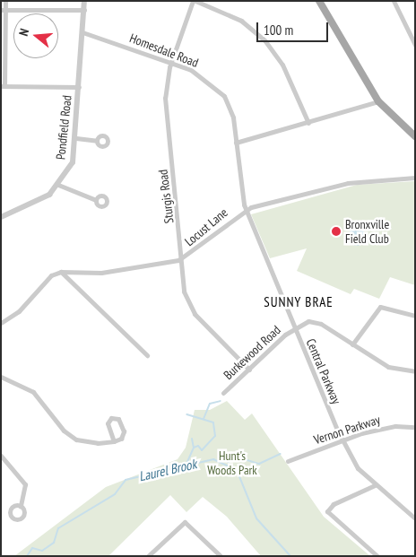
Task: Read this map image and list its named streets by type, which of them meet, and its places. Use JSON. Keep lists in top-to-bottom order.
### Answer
{
  "streets": {
    "street": [
      "Homesdale Road",
      "Pondfield Road",
      "Sturgis Road",
      "Locust Lane",
      "Burkewood Road",
      "Central Parkway",
      "Vernon Parkway"
    ]
  },
  "crossings": [
    ["Homesdale Road", "Pondfield Road"],
    ["Homesdale Road", "Sturgis Road"],
    ["Homesdale Road", "Locust Lane"],
    ["Homesdale Road", "Central Parkway"],
    ["Sturgis Road", "Locust Lane"],
    ["Sturgis Road", "Burkewood Road"],
    ["Locust Lane", "Central Parkway"],
    ["Burkewood Road", "Central Parkway"],
    ["Central Parkway", "Vernon Parkway"]
  ],
  "districts": ["SUNNY BRAE"],
  "water": ["Laurel Brook"],
  "parks": ["Hunt's Woods Park"],
  "places": ["Bronxville Field Club"],
  "scale_bar": "100 m",
  "north": "left"
}
